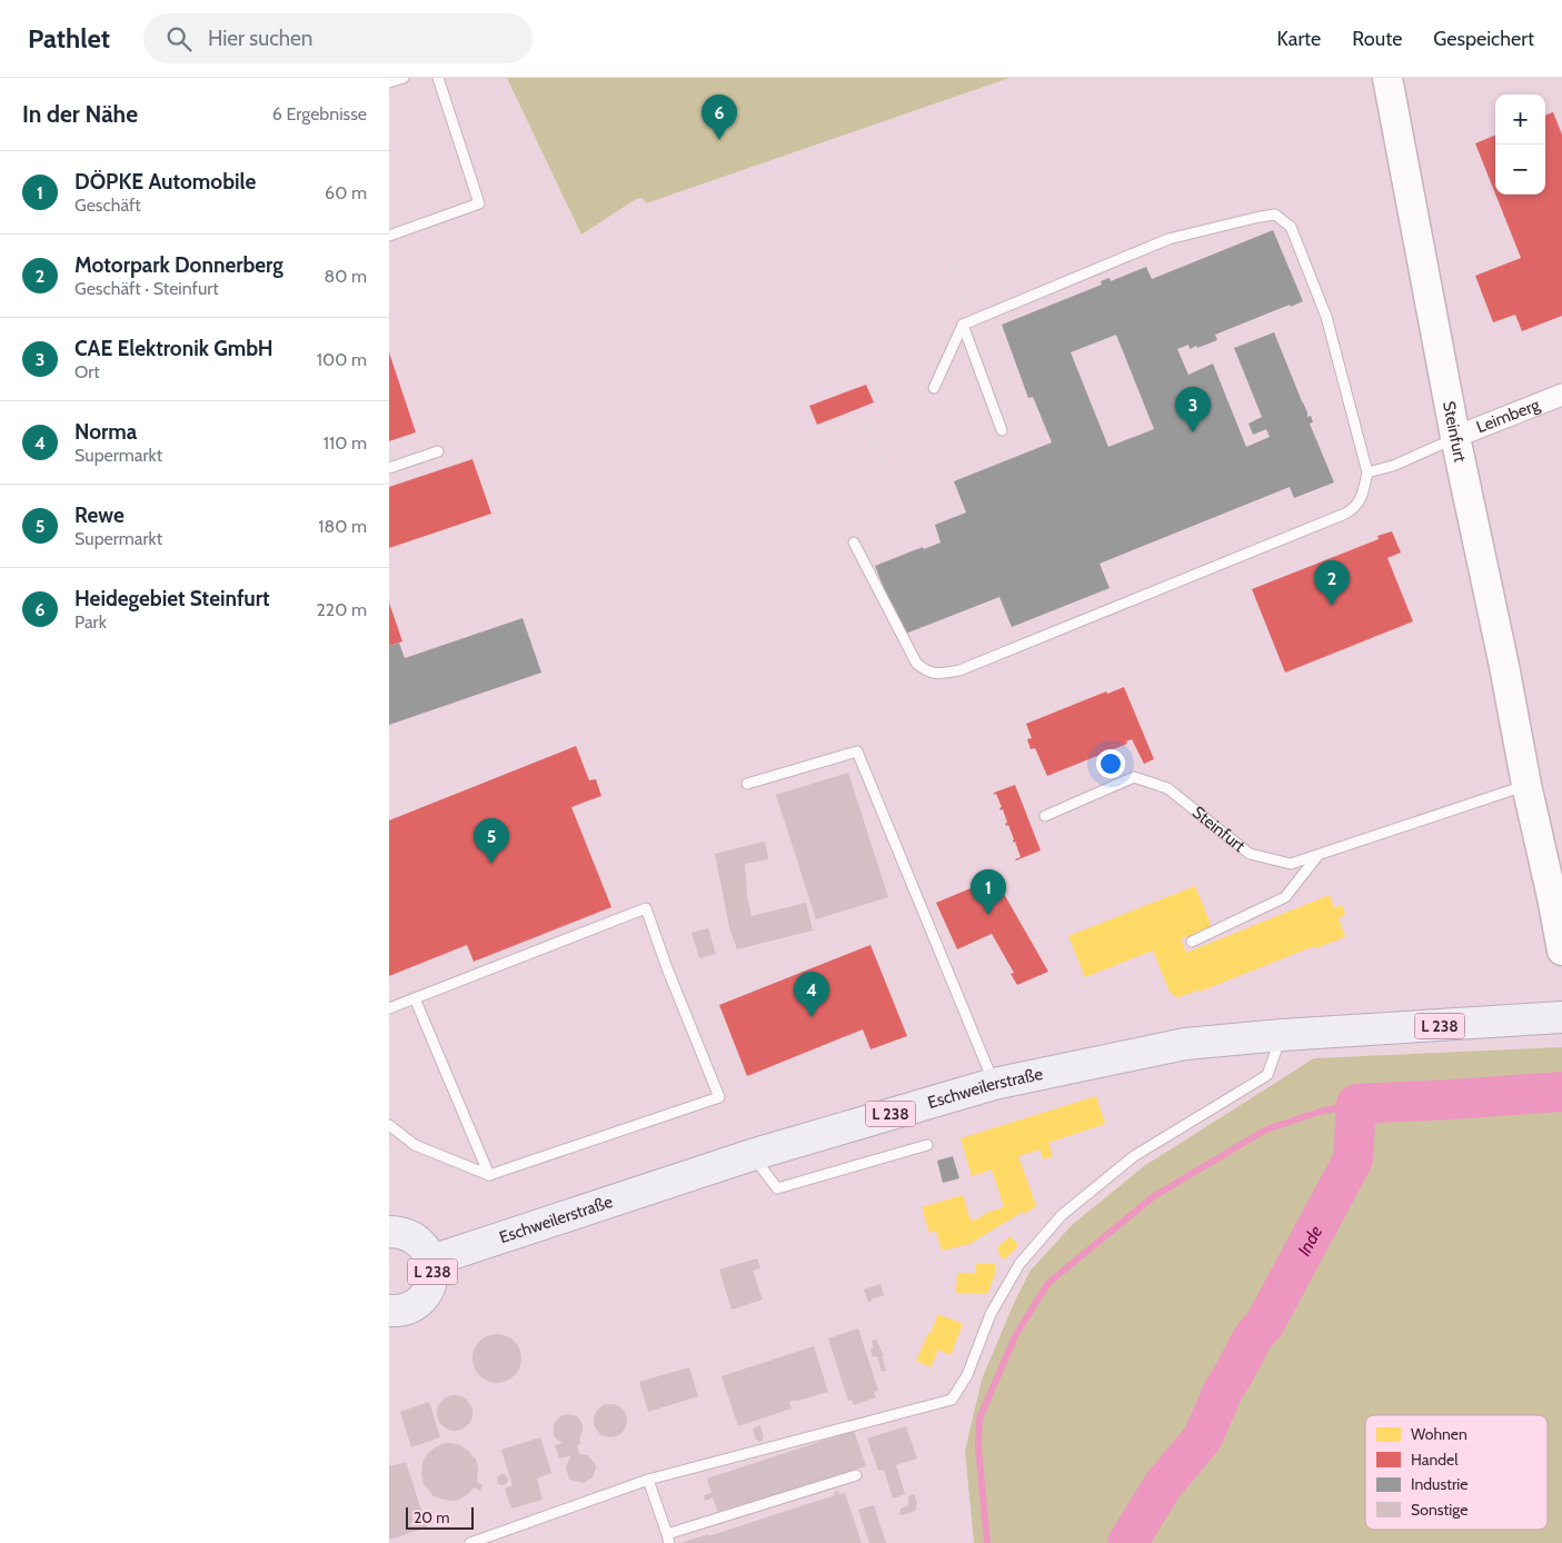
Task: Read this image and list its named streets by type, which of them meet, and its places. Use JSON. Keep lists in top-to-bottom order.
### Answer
{
  "streets": {
    "main road": ["L 238", "Eschweilerstraße"],
    "street": ["Leimberg", "Steinfurt"]
  },
  "crossings": [
    ["Leimberg", "Steinfurt"],
    ["L 238", "Eschweilerstraße"]
  ],
  "water": ["Inde"],
  "legend": [
    "Wohnen",
    "Handel",
    "Industrie",
    "Sonstige"
  ],
  "scale_bar": "20 m",
  "page": {
    "header": "Pathlet",
    "search": "Hier suchen",
    "nav": ["Karte", "Route", "Gespeichert"],
    "heading": ["In der Nähe", "6 Ergebnisse"],
    "map_buttons": ["+", "−"],
    "pins": [
      "6",
      "3",
      "2",
      "5",
      "1",
      "4"
    ],
    "list": [
      {
        "mark": "1",
        "name": "DÖPKE Automobile",
        "note": "Geschäft",
        "value": "60 m"
      },
      {
        "mark": "2",
        "name": "Motorpark Donnerberg",
        "note": "Geschäft · Steinfurt",
        "value": "80 m"
      },
      {
        "mark": "3",
        "name": "CAE Elektronik GmbH",
        "note": "Ort",
        "value": "100 m"
      },
      {
        "mark": "4",
        "name": "Norma",
        "note": "Supermarkt",
        "value": "110 m"
      },
      {
        "mark": "5",
        "name": "Rewe",
        "note": "Supermarkt",
        "value": "180 m"
      },
      {
        "mark": "6",
        "name": "Heidegebiet Steinfurt",
        "note": "Park",
        "value": "220 m"
      }
    ],
    "scale": "20 m"
  }
}
